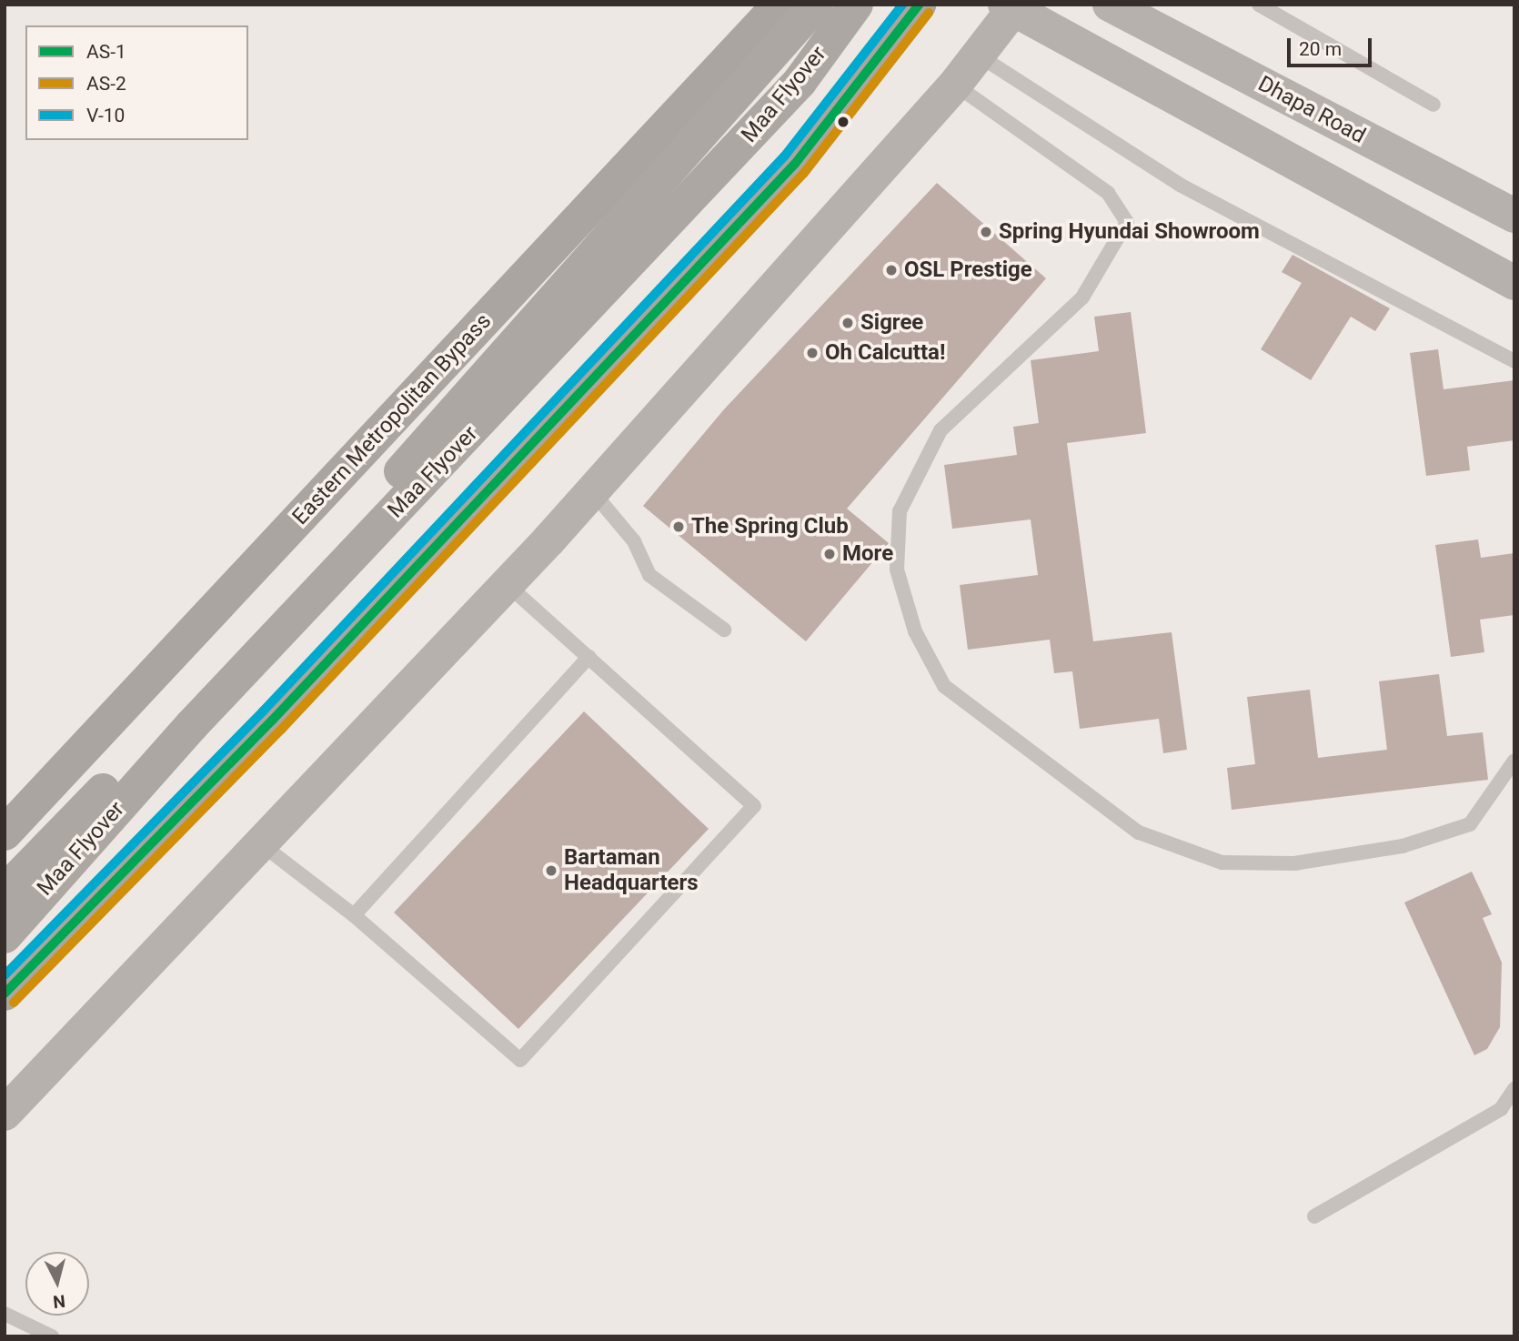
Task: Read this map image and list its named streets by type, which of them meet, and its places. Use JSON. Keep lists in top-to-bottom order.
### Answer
{
  "streets": {
    "highway": ["Maa Flyover"],
    "main road": ["Eastern Metropolitan Bypass"],
    "street": ["Dhapa Road"]
  },
  "places": [
    "Spring Hyundai Showroom",
    "OSL Prestige",
    "Sigree",
    "Oh Calcutta!",
    "The Spring Club",
    "More",
    "Bartaman Headquarters"
  ],
  "lines": ["transit line AS-1", "transit line V-10", "transit line AS-2"],
  "legend": ["AS-1", "AS-2", "V-10"],
  "scale_bar": "20 m",
  "north": "bottom"
}
